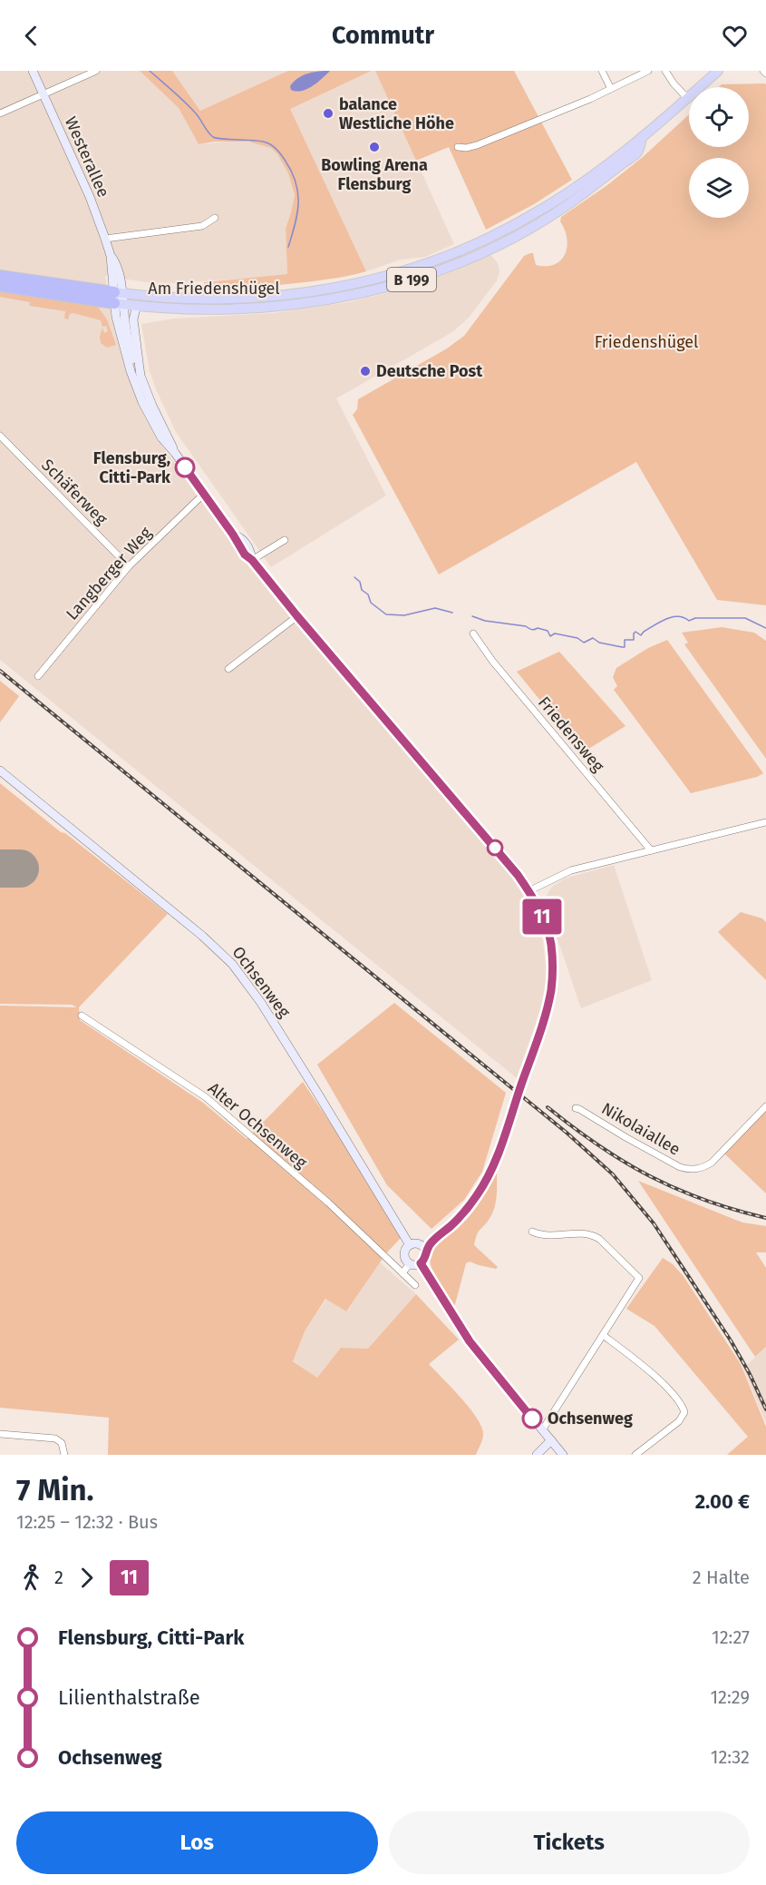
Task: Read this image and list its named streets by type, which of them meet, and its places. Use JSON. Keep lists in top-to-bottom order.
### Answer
{
  "streets": {
    "highway": ["B 199", "Am Friedenshügel"],
    "street": [
      "Westerallee",
      "Schäferweg",
      "Langberger Weg",
      "Friedensweg",
      "Ochsenweg",
      "Alter Ochsenweg",
      "Nikolaiallee"
    ]
  },
  "crossings": [
    ["Westerallee", "Am Friedenshügel"],
    ["Schäferweg", "Langberger Weg"]
  ],
  "parks": ["Friedenshügel"],
  "places": [
    "balance Westliche Höhe",
    "Bowling Arena Flensburg",
    "Deutsche Post",
    "Flensburg, Citti-Park",
    "Ochsenweg"
  ],
  "lines": ["bus line 11"],
  "page": {
    "header": "Commutr",
    "on_map": "11",
    "heading": ["7 Min.", "12:25 – 12:32 · Bus", "2.00 €"],
    "legs": ["2", "11", "2 Halte"],
    "list": [
      {
        "name": "Flensburg, Citti-Park",
        "value": "12:27"
      },
      {
        "name": "Lilienthalstraße",
        "value": "12:29"
      },
      {
        "name": "Ochsenweg",
        "value": "12:32"
      }
    ],
    "buttons": ["Los", "Tickets"]
  }
}
